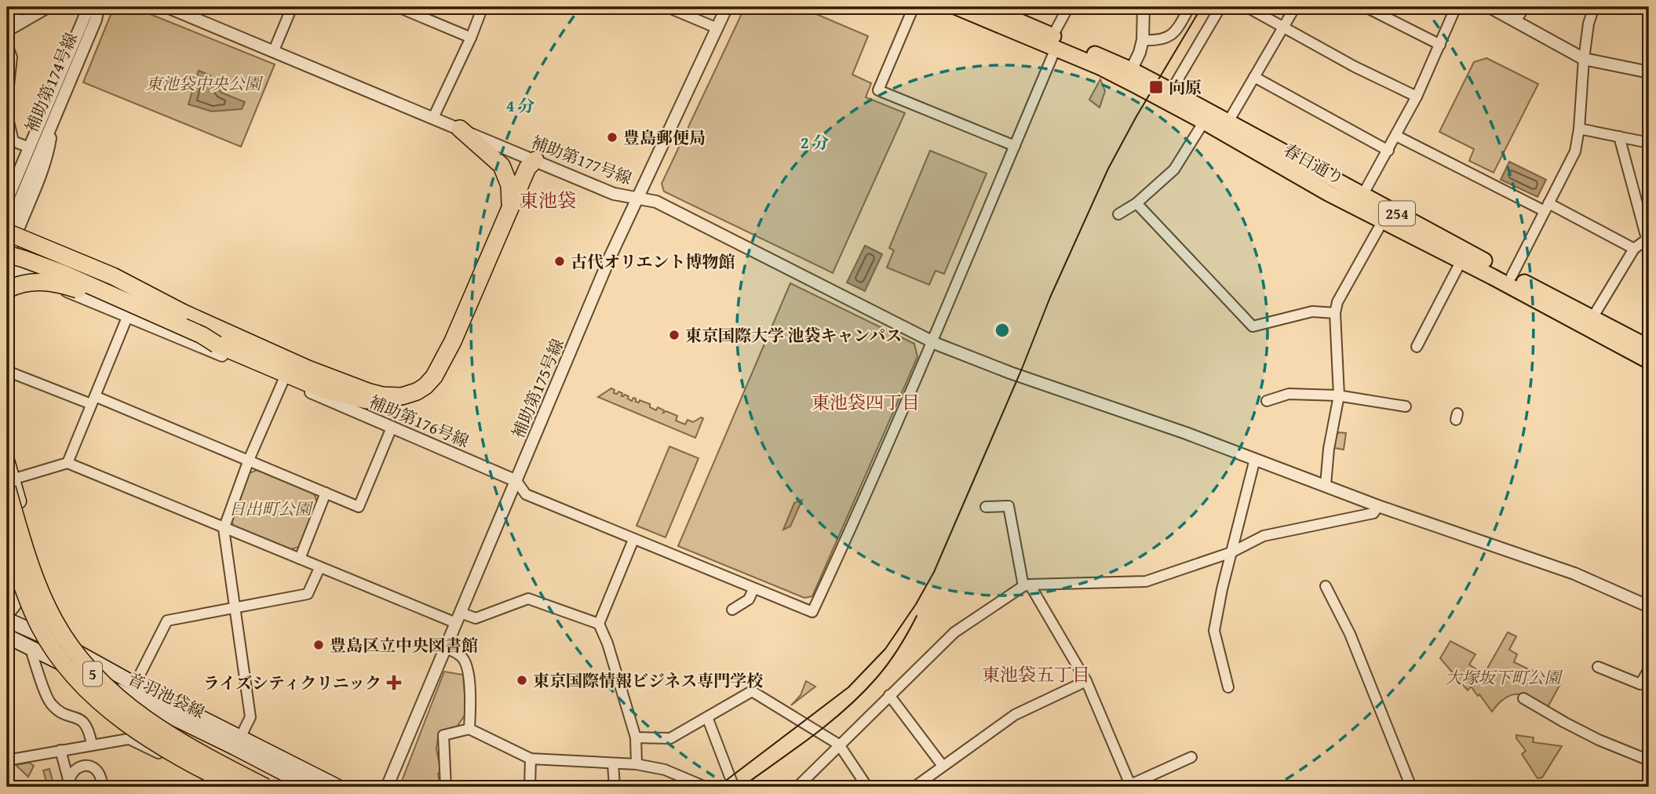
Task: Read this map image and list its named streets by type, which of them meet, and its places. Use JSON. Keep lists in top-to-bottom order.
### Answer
{
  "streets": {
    "highway": ["春日通り", "254", "5"],
    "main road": ["音羽池袋線"],
    "street": [
      "補助第174号線",
      "補助第177号線",
      "補助第175号線",
      "補助第176号線"
    ]
  },
  "crossings": [
    ["補助第177号線", "補助第175号線"],
    ["補助第177号線", "補助第176号線"],
    ["補助第175号線", "補助第176号線"],
    ["5", "音羽池袋線"]
  ],
  "districts": ["東池袋", "東池袋四丁目", "東池袋五丁目"],
  "parks": ["東池袋中央公園", "日出町公園", "大塚坂下町公園"],
  "places": {
    "transit": ["向原"],
    "other": [
      "豊島郵便局",
      "古代オリエント博物館",
      "東京国際大学 池袋キャンパス",
      "豊島区立中央図書館",
      "東京国際情報ビジネス専門学校"
    ],
    "health": ["ライズシティクリニック"]
  },
  "rings": ["4 分", "2 分"]
}
